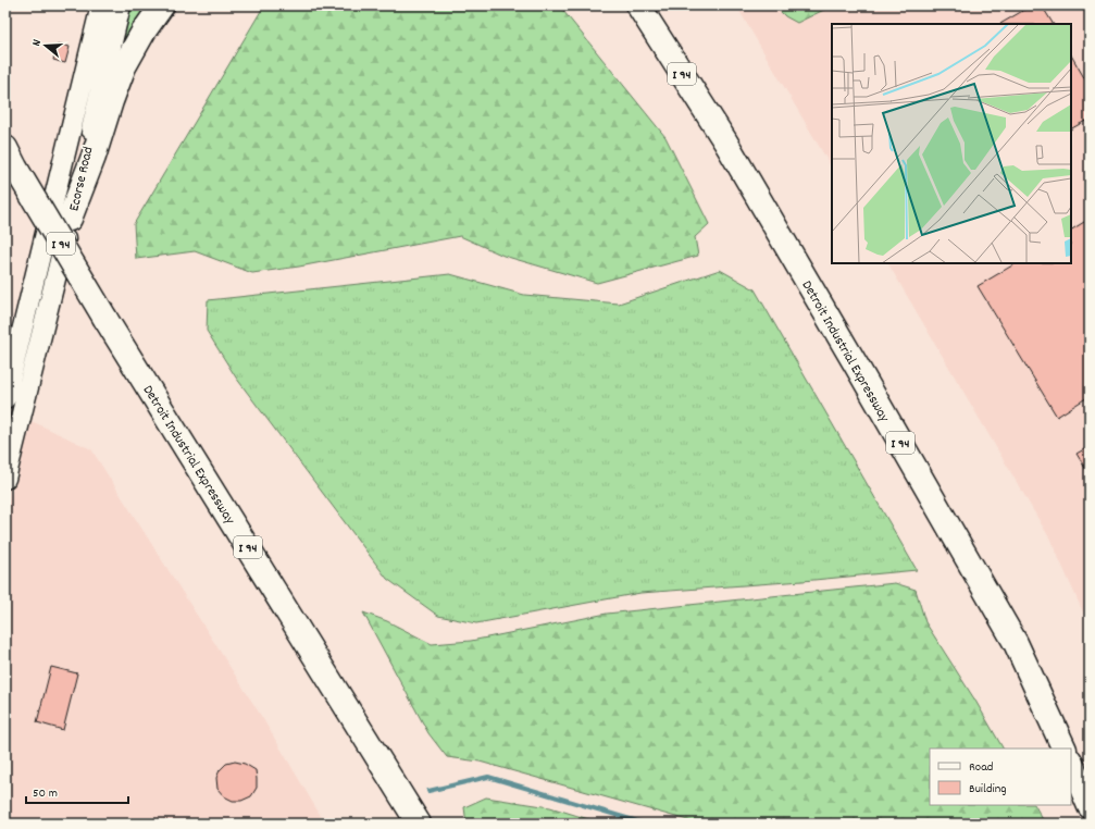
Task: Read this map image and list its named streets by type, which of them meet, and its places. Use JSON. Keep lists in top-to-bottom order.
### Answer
{
  "streets": {
    "highway": ["I 94", "Detroit Industrial Expressway"],
    "main road": ["Ecorse Road"]
  },
  "legend": ["Road", "Building"],
  "scale_bar": "50 m",
  "north": "left"
}
